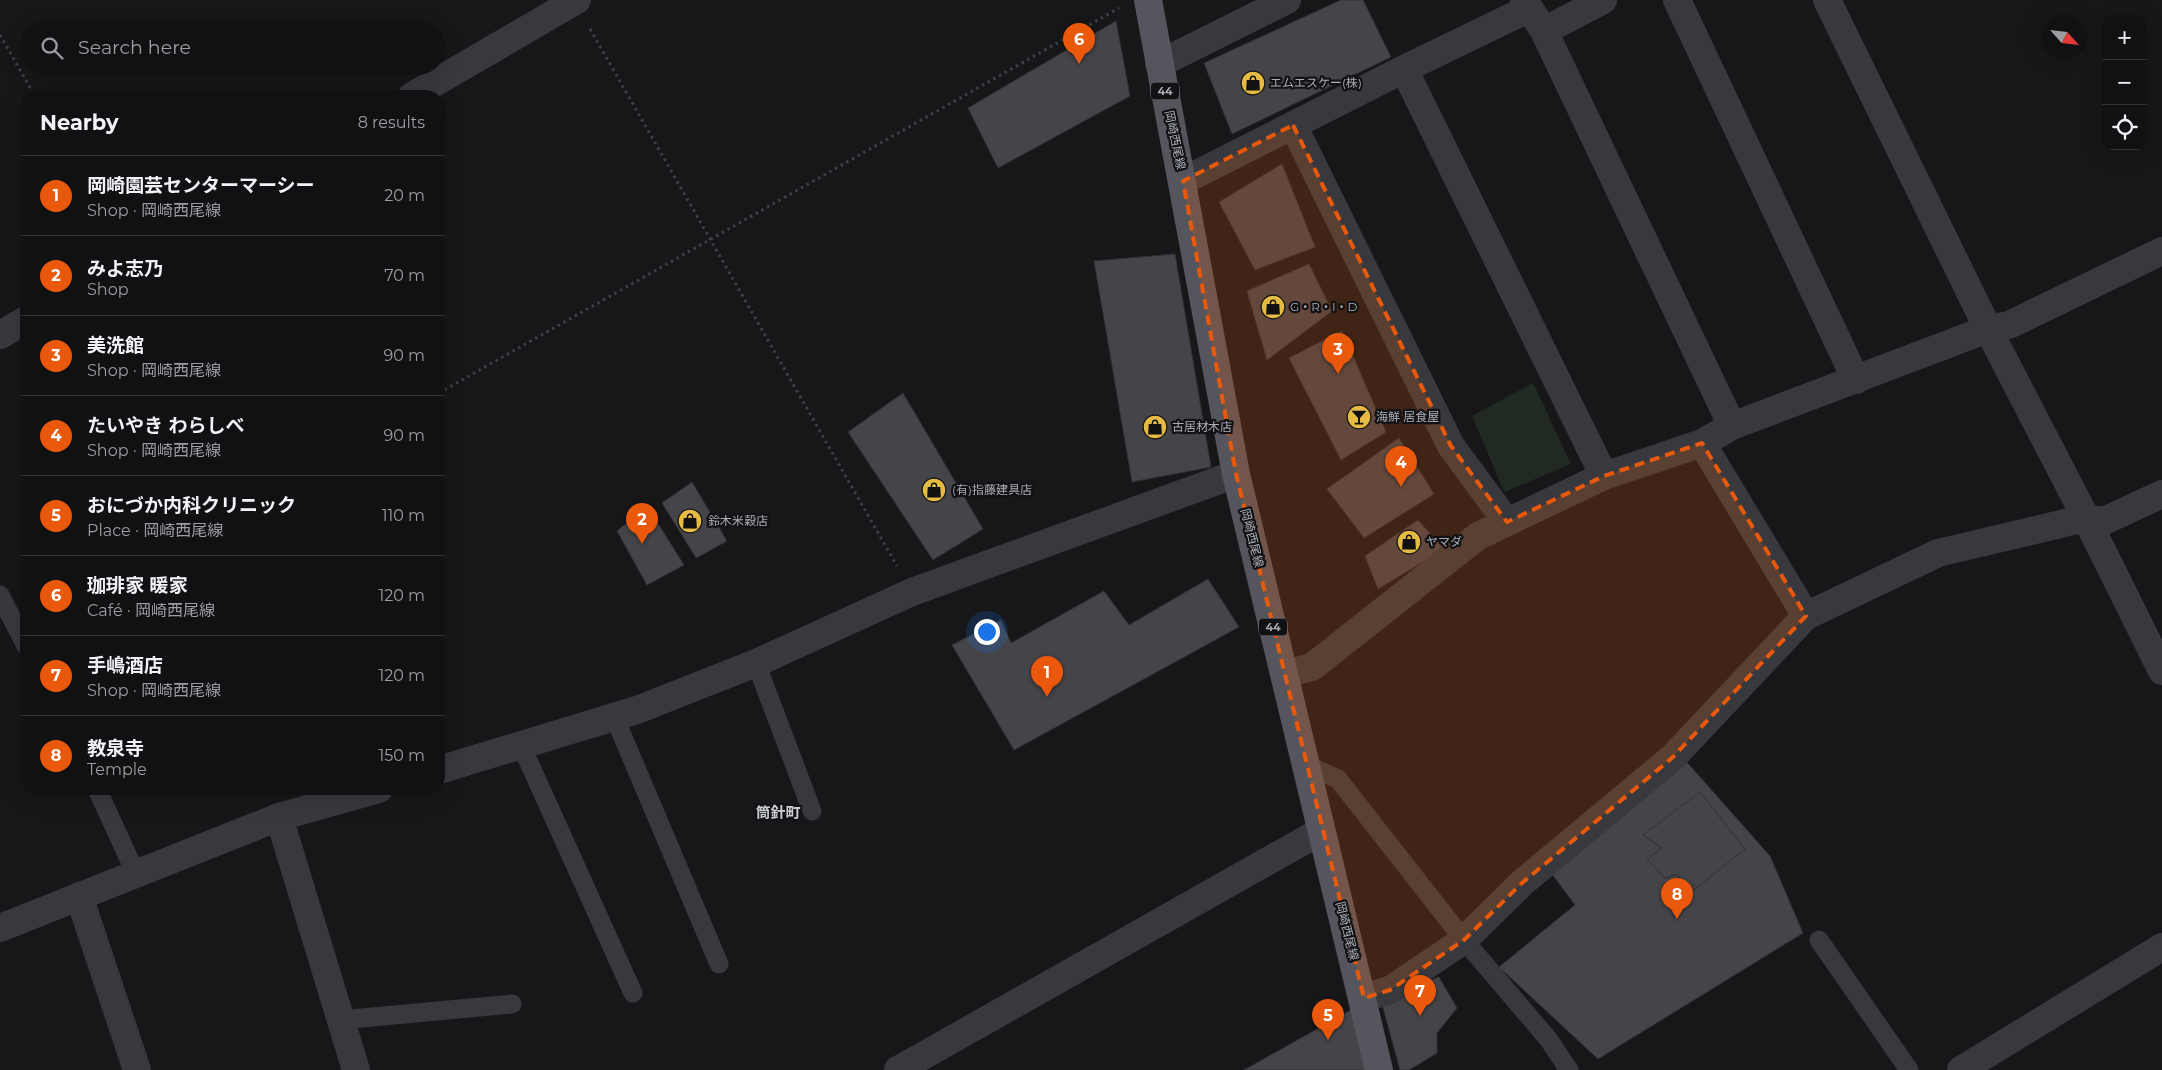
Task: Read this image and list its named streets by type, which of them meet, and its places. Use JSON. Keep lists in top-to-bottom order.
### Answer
{
  "streets": {
    "main road": ["44", "岡崎西尾線"]
  },
  "districts": ["筒針町"],
  "places": {
    "shop": [
      "エムエスケー(株)",
      "G・R・I・D",
      "古居材木店",
      "(有)指藤建具店",
      "鈴木米穀店",
      "ヤマダ"
    ],
    "bar": ["海鮮 居食屋"]
  },
  "north": "bottom right",
  "page": {
    "map_buttons": ["+", "−"],
    "search": "Search here",
    "pins": [
      "6",
      "3",
      "4",
      "2",
      "1",
      "8",
      "7",
      "5"
    ],
    "heading": ["Nearby", "8 results"],
    "list": [
      {
        "mark": "1",
        "name": "岡崎園芸センターマーシー",
        "note": "Shop · 岡崎西尾線",
        "value": "20 m"
      },
      {
        "mark": "2",
        "name": "みよ志乃",
        "note": "Shop",
        "value": "70 m"
      },
      {
        "mark": "3",
        "name": "美洗館",
        "note": "Shop · 岡崎西尾線",
        "value": "90 m"
      },
      {
        "mark": "4",
        "name": "たいやき わらしべ",
        "note": "Shop · 岡崎西尾線",
        "value": "90 m"
      },
      {
        "mark": "5",
        "name": "おにづか内科クリニック",
        "note": "Place · 岡崎西尾線",
        "value": "110 m"
      },
      {
        "mark": "6",
        "name": "珈琲家 暖家",
        "note": "Café · 岡崎西尾線",
        "value": "120 m"
      },
      {
        "mark": "7",
        "name": "手嶋酒店",
        "note": "Shop · 岡崎西尾線",
        "value": "120 m"
      },
      {
        "mark": "8",
        "name": "教泉寺",
        "note": "Temple",
        "value": "150 m"
      }
    ]
  }
}
